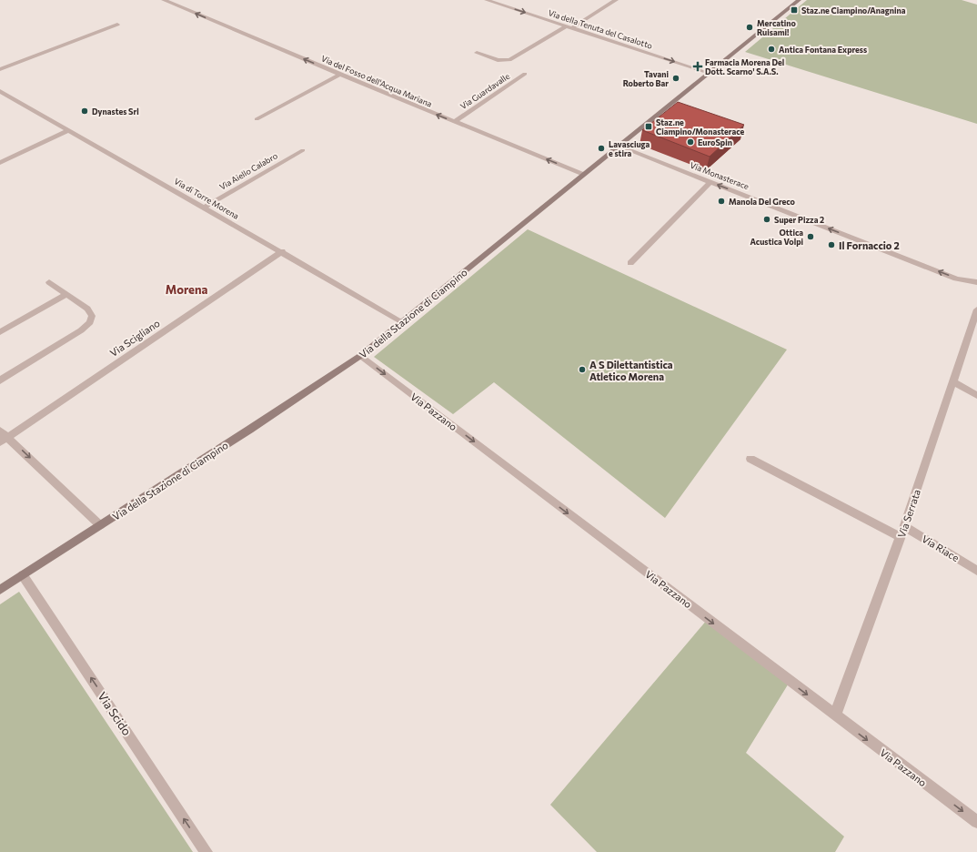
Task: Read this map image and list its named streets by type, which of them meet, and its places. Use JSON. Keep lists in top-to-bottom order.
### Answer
{
  "streets": {
    "street": [
      "Via della Tenuta del Casalotto",
      "Via del Fosso dell'Acqua Mariana",
      "Via Guardavalle",
      "Via Aiello Calabro",
      "Via Monasterace",
      "Via di Torre Morena",
      "Via della Stazione di Ciampino",
      "Via Scigliano",
      "Via Pazzano",
      "Via Serrata",
      "Via Riace",
      "Via Scido"
    ]
  },
  "crossings": [
    ["Via della Tenuta del Casalotto", "Via della Stazione di Ciampino"],
    ["Via del Fosso dell'Acqua Mariana", "Via Guardavalle"],
    ["Via del Fosso dell'Acqua Mariana", "Via della Stazione di Ciampino"],
    ["Via Aiello Calabro", "Via di Torre Morena"],
    ["Via Monasterace", "Via della Stazione di Ciampino"],
    ["Via di Torre Morena", "Via della Stazione di Ciampino"],
    ["Via di Torre Morena", "Via Scigliano"],
    ["Via della Stazione di Ciampino", "Via Pazzano"],
    ["Via della Stazione di Ciampino", "Via Scido"],
    ["Via Pazzano", "Via Serrata"],
    ["Via Serrata", "Via Riace"]
  ],
  "one_way": [
    "Via della Tenuta del Casalotto",
    "Via del Fosso dell'Acqua Mariana",
    "Via Monasterace",
    "Via Pazzano",
    "Via Scido"
  ],
  "districts": ["Morena"],
  "places": {
    "transit": ["Staz.ne Ciampino/Anagnina", "Staz.ne Ciampino/Monasterace"],
    "other": [
      "Mercatino Ruisami!",
      "Antica Fontana Express",
      "Tavani Roberto Bar",
      "Dynastes Srl",
      "EuroSpin",
      "Lavasciuga e stira",
      "Manola Del Greco",
      "Super Pizza 2",
      "Ottica Acustica Volpi",
      "Il Fornaccio 2",
      "A S Dilettantistica Atletico Morena"
    ],
    "health": ["Farmacia Morena Del Dott. Scarno' S.A.S."]
  }
}
